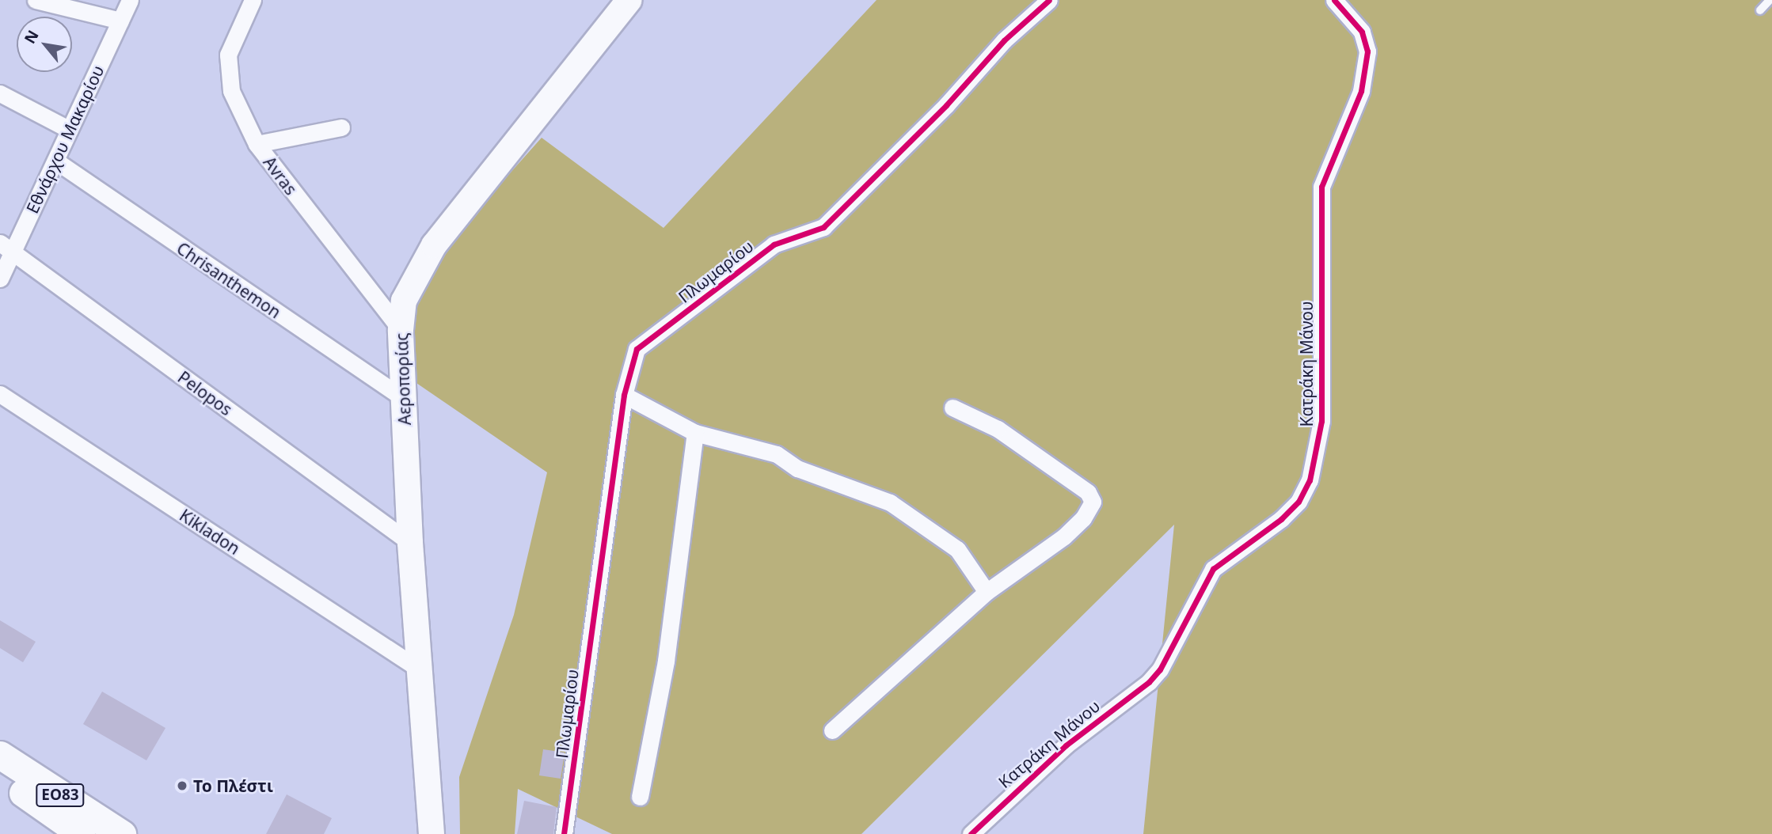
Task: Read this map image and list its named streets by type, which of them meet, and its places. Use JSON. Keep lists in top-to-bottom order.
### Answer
{
  "streets": {
    "main road": ["ΕΟ83"],
    "street": [
      "Εθνάρχου Μακαρίου",
      "Avras",
      "Πλωμαρίου",
      "Chrisanthemon",
      "Κατράκη Μάνου",
      "Αεροπορίας",
      "Pelopos",
      "Kikladon"
    ]
  },
  "crossings": [
    ["Εθνάρχου Μακαρίου", "Chrisanthemon"],
    ["Εθνάρχου Μακαρίου", "Pelopos"],
    ["Avras", "Αεροπορίας"],
    ["Chrisanthemon", "Αεροπορίας"],
    ["Αεροπορίας", "Pelopos"],
    ["Αεροπορίας", "Kikladon"]
  ],
  "places": ["Το Πλέστι"],
  "north": "top left"
}
